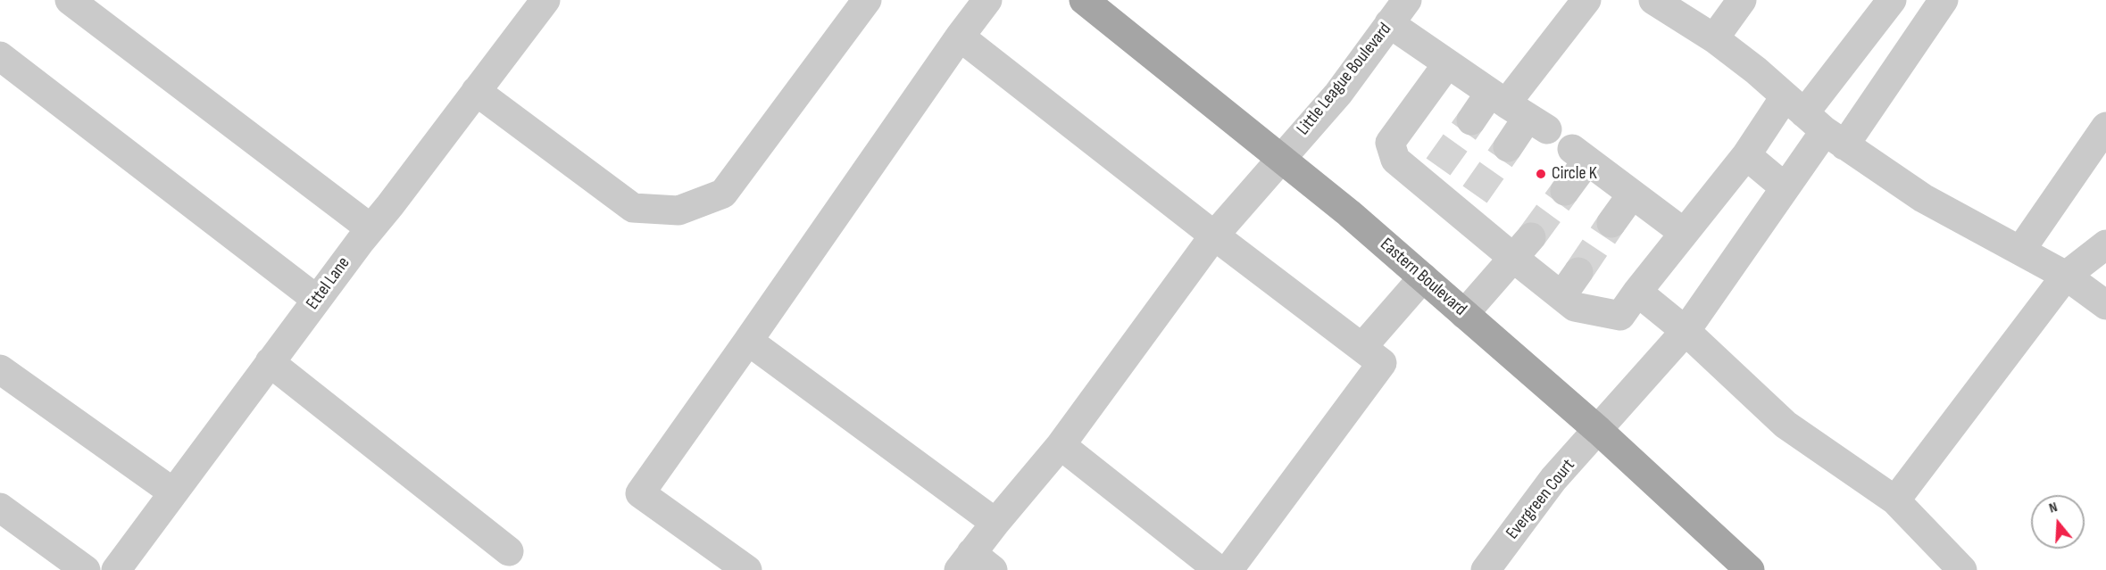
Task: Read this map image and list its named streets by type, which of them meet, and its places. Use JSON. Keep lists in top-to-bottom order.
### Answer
{
  "streets": {
    "main road": ["Eastern Boulevard"],
    "street": ["Little League Boulevard", "Ettel Lane", "Evergreen Court"]
  },
  "crossings": [
    ["Little League Boulevard", "Eastern Boulevard"],
    ["Eastern Boulevard", "Evergreen Court"]
  ],
  "places": ["Circle K"],
  "north": "top"
}
